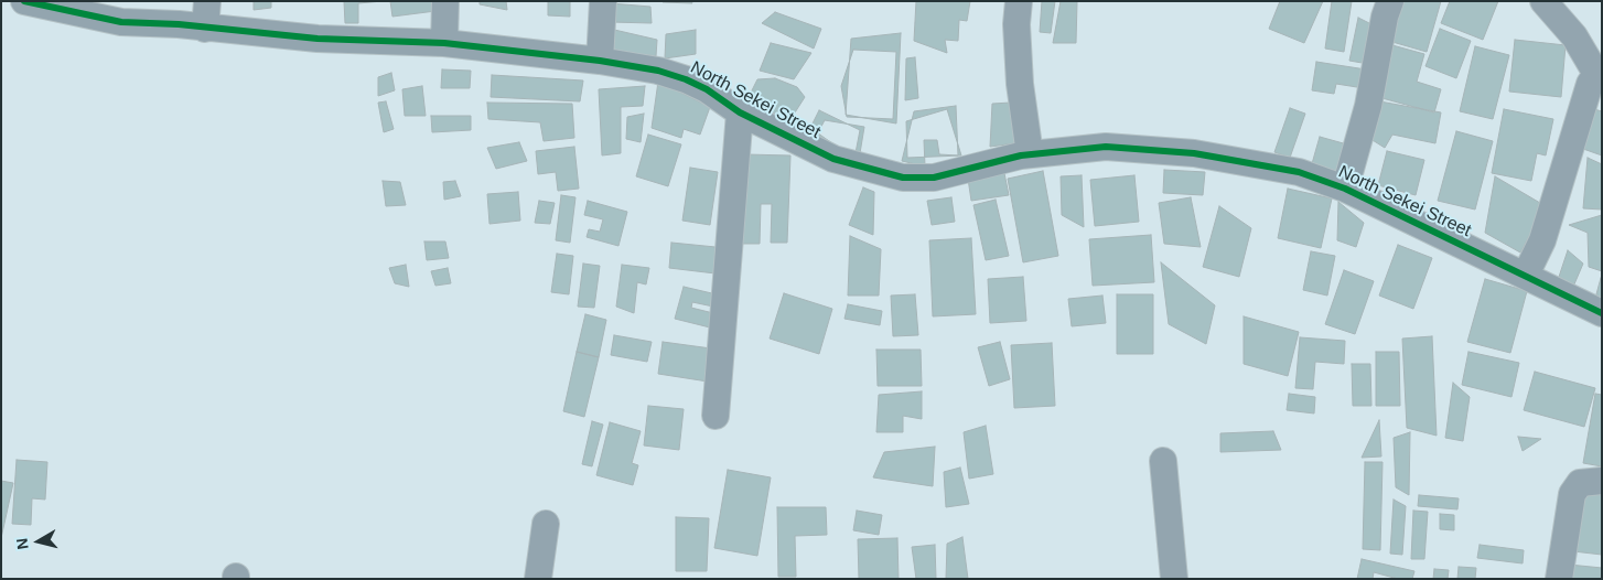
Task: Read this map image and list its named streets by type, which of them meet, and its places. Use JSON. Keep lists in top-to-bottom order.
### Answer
{
  "streets": {
    "street": ["North Sekei Street"]
  },
  "north": "left"
}
